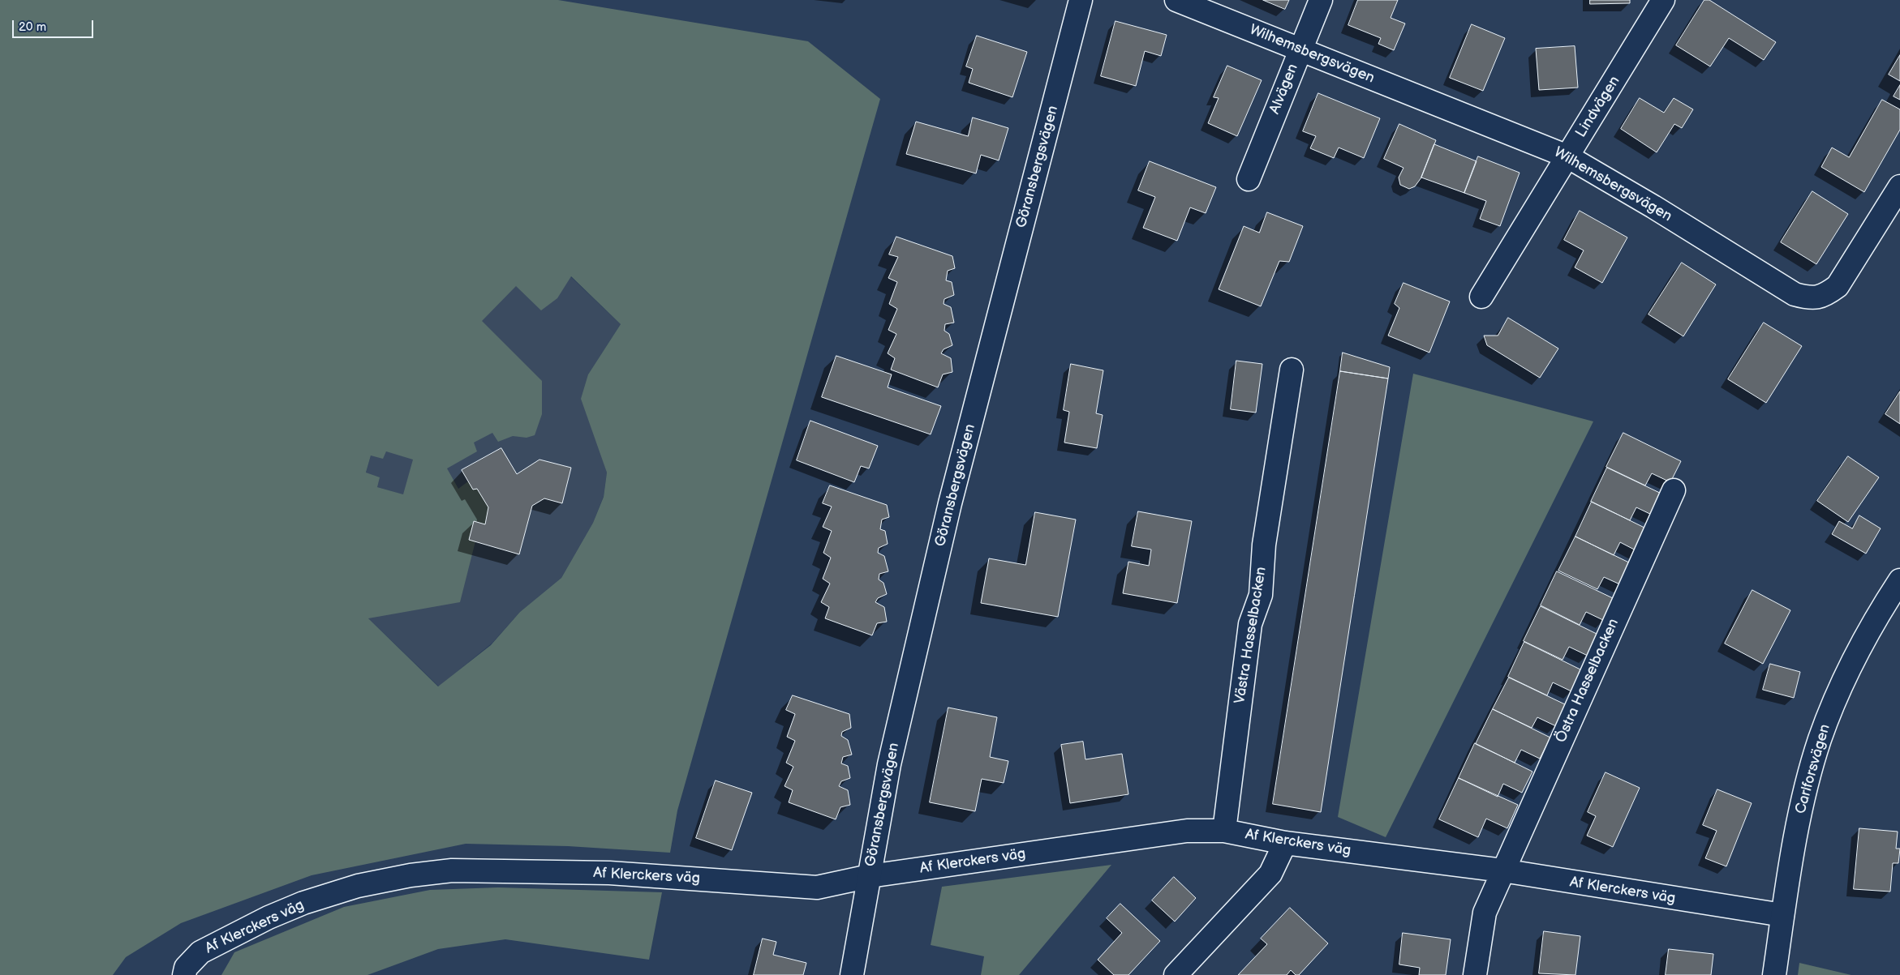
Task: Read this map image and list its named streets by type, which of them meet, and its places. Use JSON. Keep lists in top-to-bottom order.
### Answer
{
  "streets": {
    "street": [
      "Wilhemsbergsvägen",
      "Alvägen",
      "Lindvägen",
      "Göransbergsvägen",
      "Västra Hasselbacken",
      "Östra Hasselbacken",
      "Carlforsvägen",
      "Af Klerckers väg"
    ]
  },
  "crossings": [
    ["Wilhemsbergsvägen", "Alvägen"],
    ["Wilhemsbergsvägen", "Lindvägen"],
    ["Göransbergsvägen", "Af Klerckers väg"],
    ["Västra Hasselbacken", "Af Klerckers väg"],
    ["Östra Hasselbacken", "Af Klerckers väg"],
    ["Carlforsvägen", "Af Klerckers väg"]
  ],
  "scale_bar": "20 m"
}
